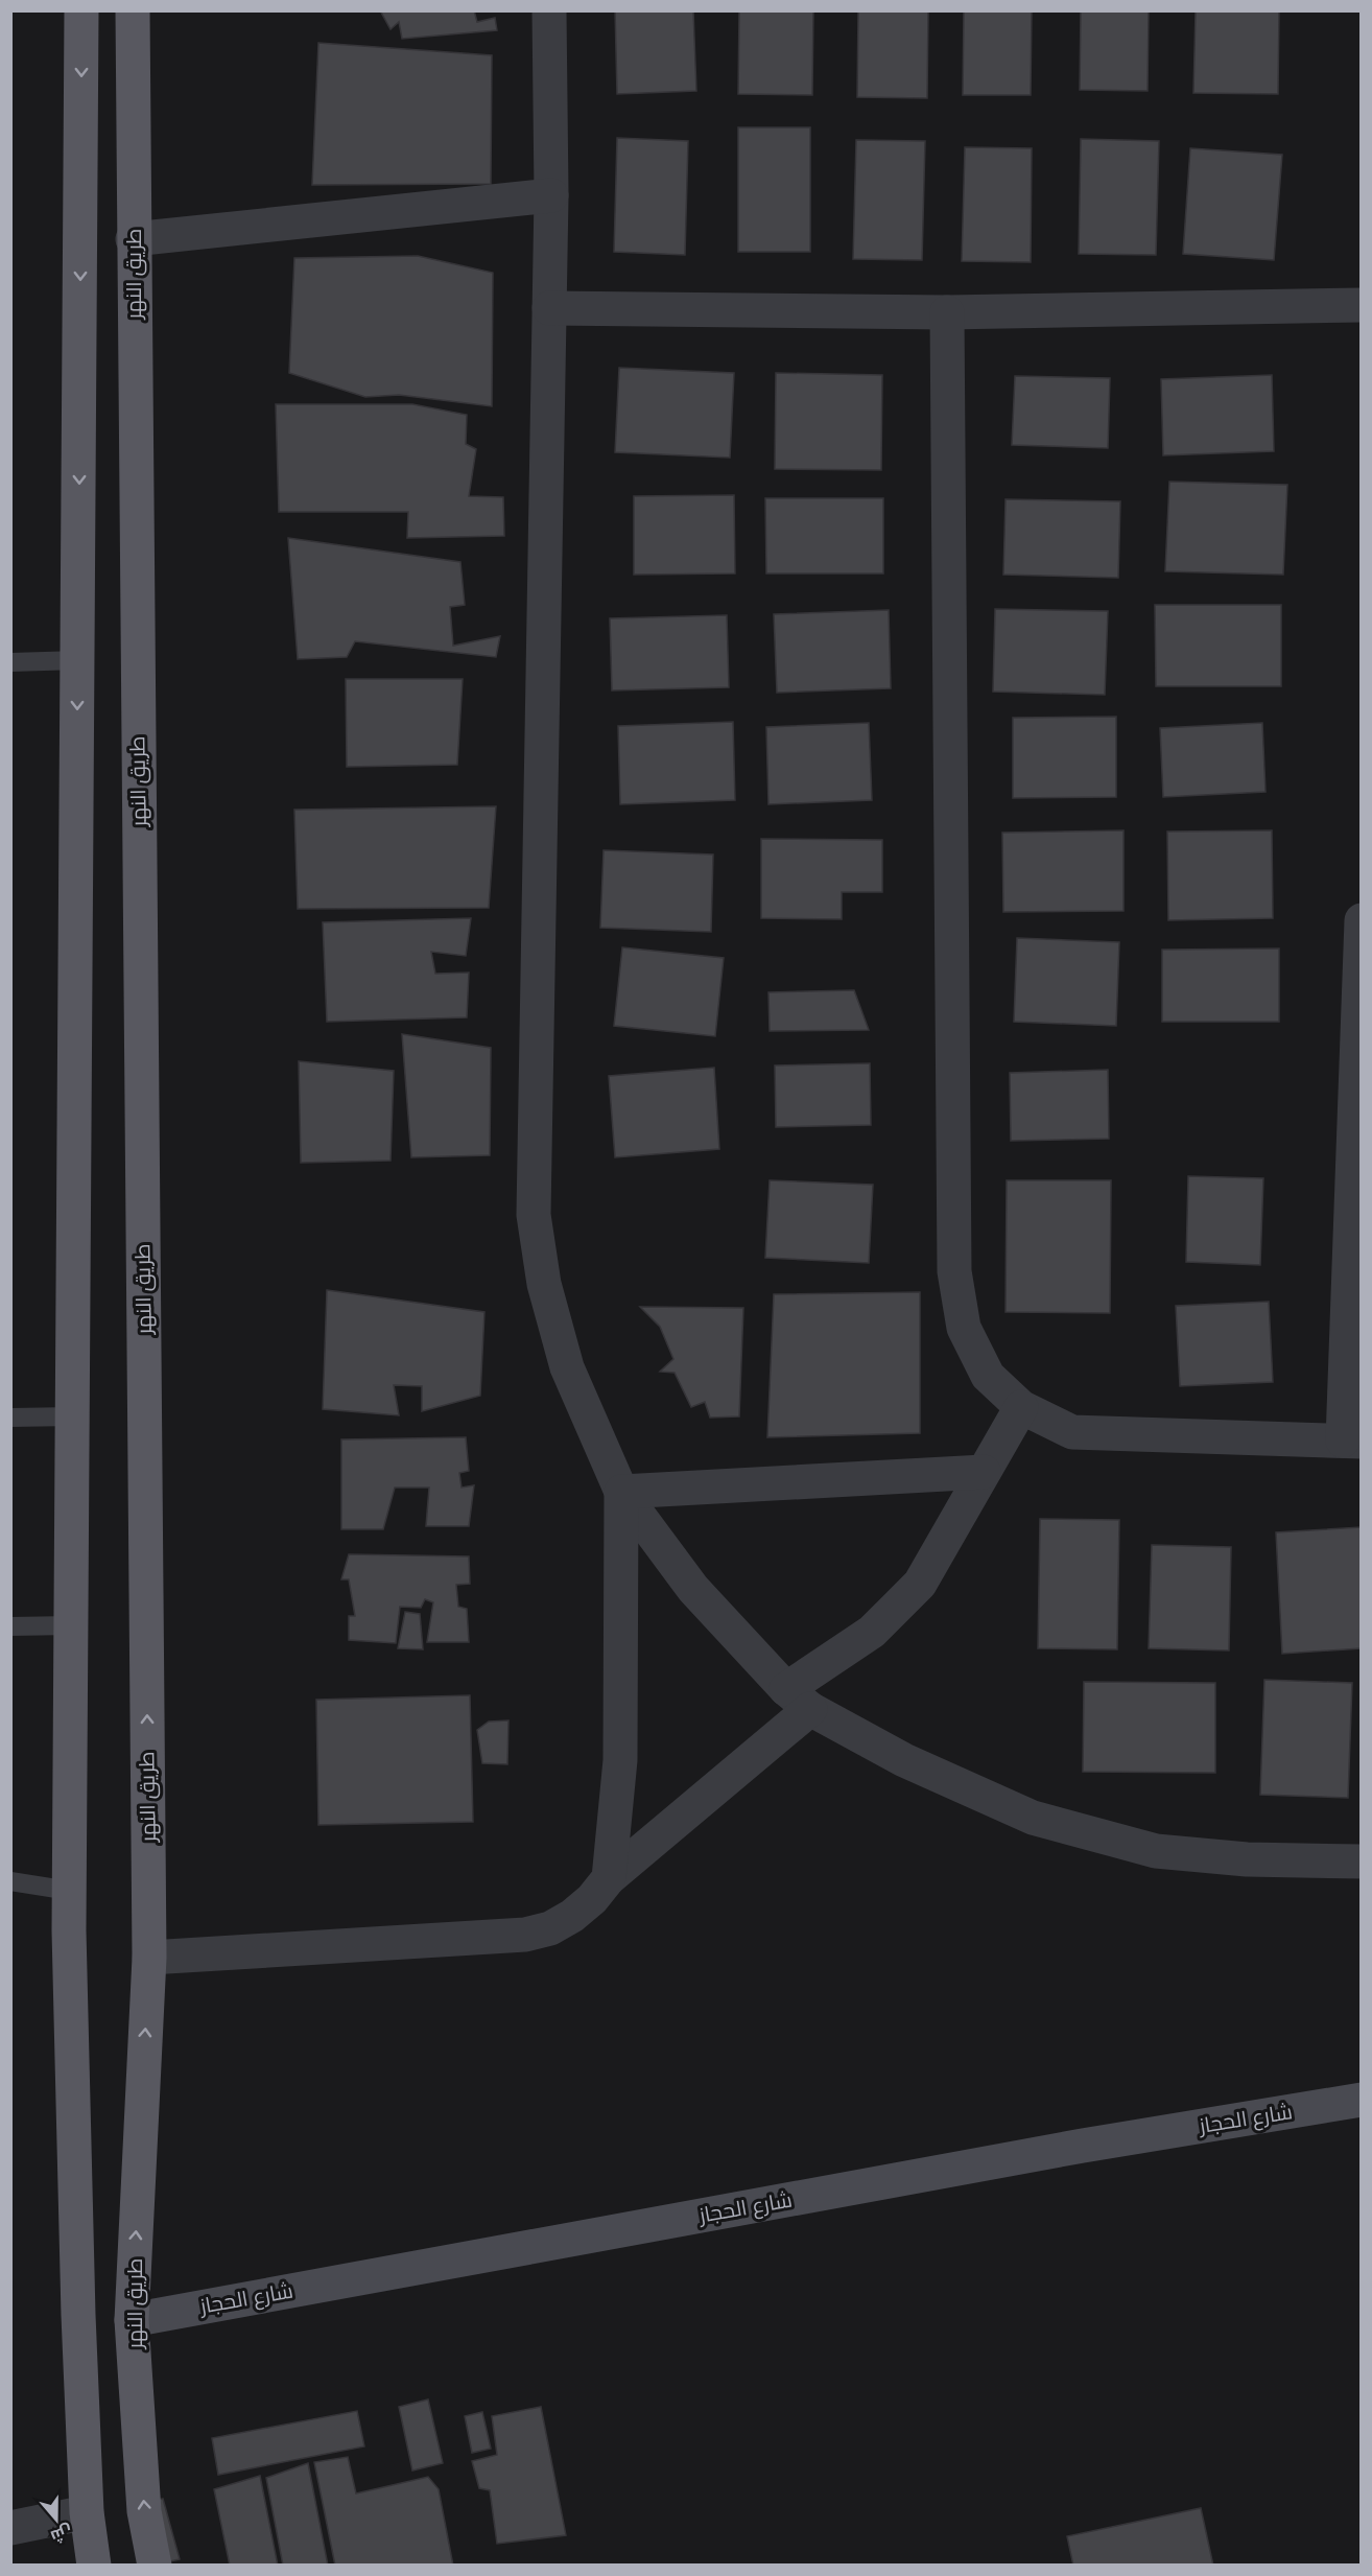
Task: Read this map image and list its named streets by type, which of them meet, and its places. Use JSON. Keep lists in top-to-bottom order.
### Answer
{
  "streets": {
    "main road": ["طريق النهر", "شارع الحجاز"]
  },
  "crossings": [
    ["طريق النهر", "شارع الحجاز"]
  ],
  "north": "bottom"
}
